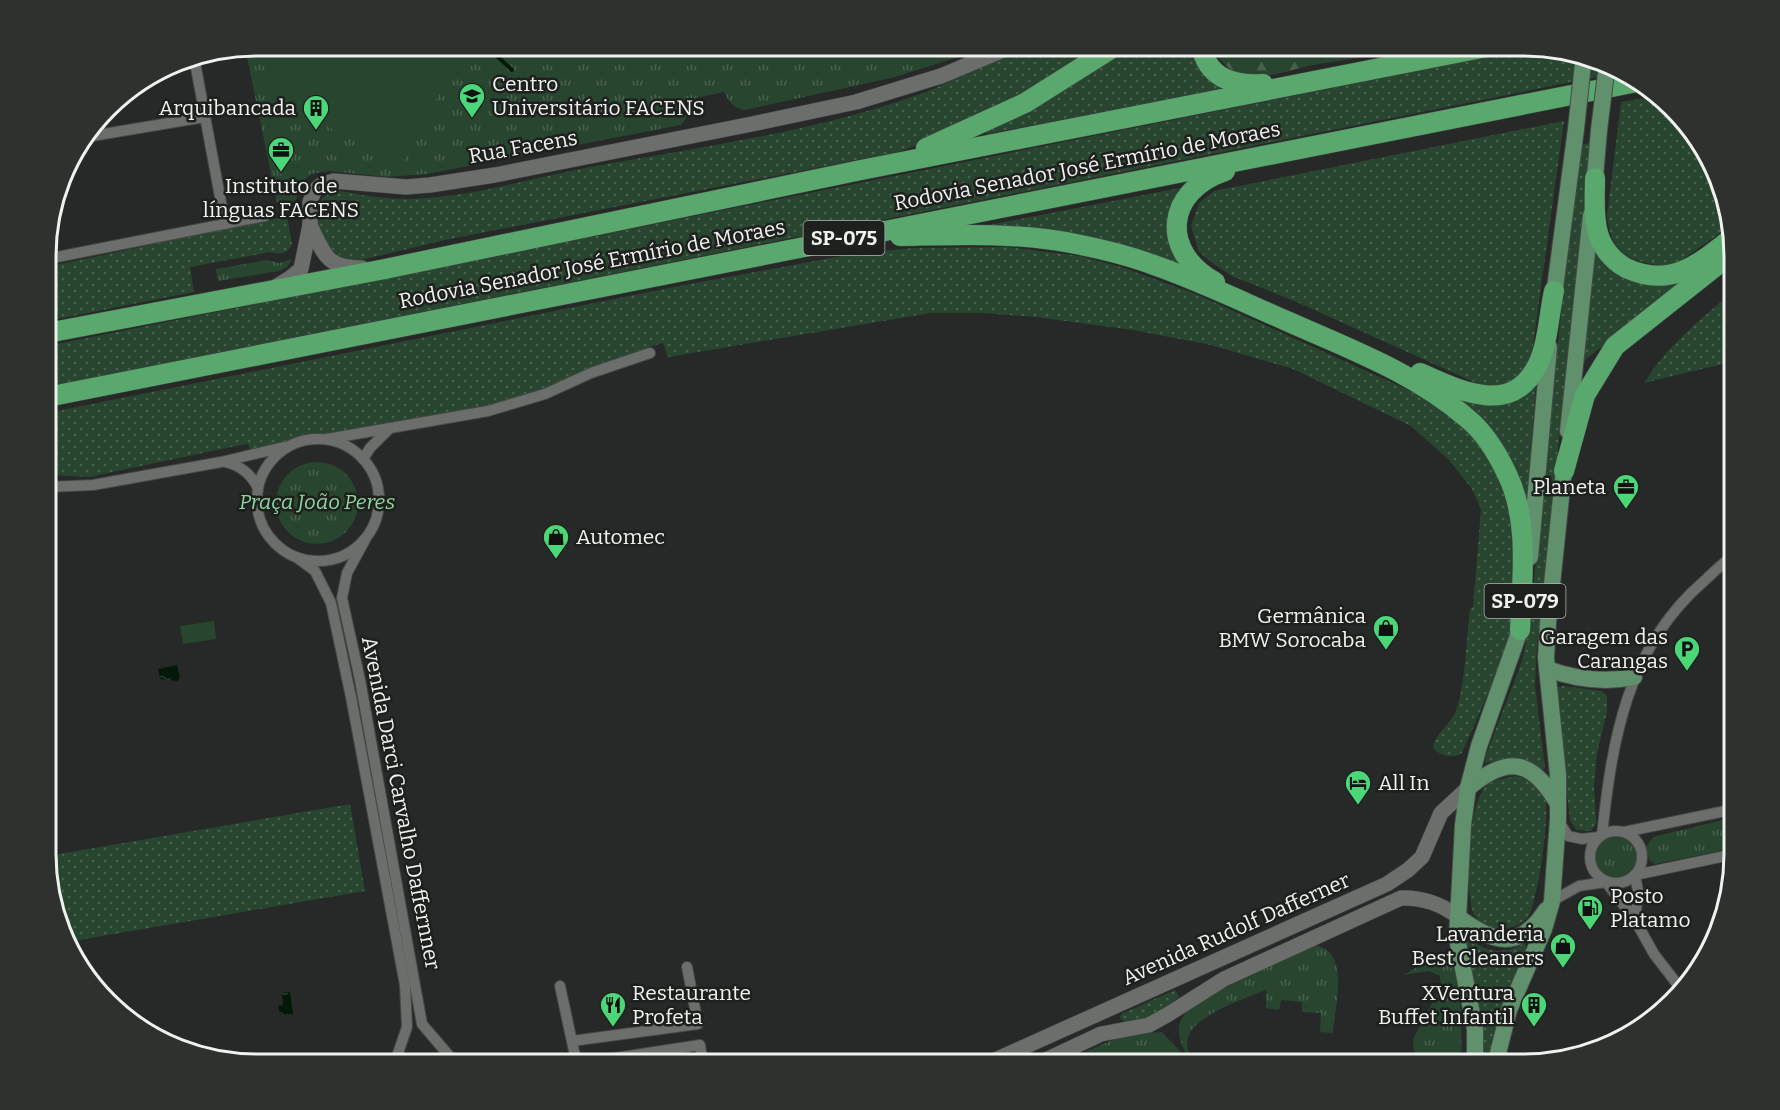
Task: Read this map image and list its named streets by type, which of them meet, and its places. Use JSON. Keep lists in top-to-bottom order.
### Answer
{
  "streets": {
    "highway": ["Rodovia Senador José Ermírio de Moraes", "SP-075"],
    "main road": ["Rua Facens", "SP-079", "Avenida Rudolf Dafferner"],
    "street": ["Avenida Darci Carvalho Daffernner"]
  },
  "crossings": [
    ["Rua Facens", "Rodovia Senador José Ermírio de Moraes"],
    ["SP-079", "Avenida Rudolf Dafferner"]
  ],
  "parks": ["Praça João Peres"],
  "places": {
    "school or university": ["Centro Universitário FACENS"],
    "building": ["Arquibancada", "XVentura Buffet Infantil"],
    "office": ["Instituto de línguas FACENS", "Planeta"],
    "shop": ["Automec", "Germânica BMW Sorocaba", "Lavanderia Best Cleaners"],
    "parking": ["Garagem das Carangas"],
    "hotel": ["All In"],
    "fuel station": ["Posto Platamo"],
    "restaurant": ["Restaurante Profeta"]
  }
}
